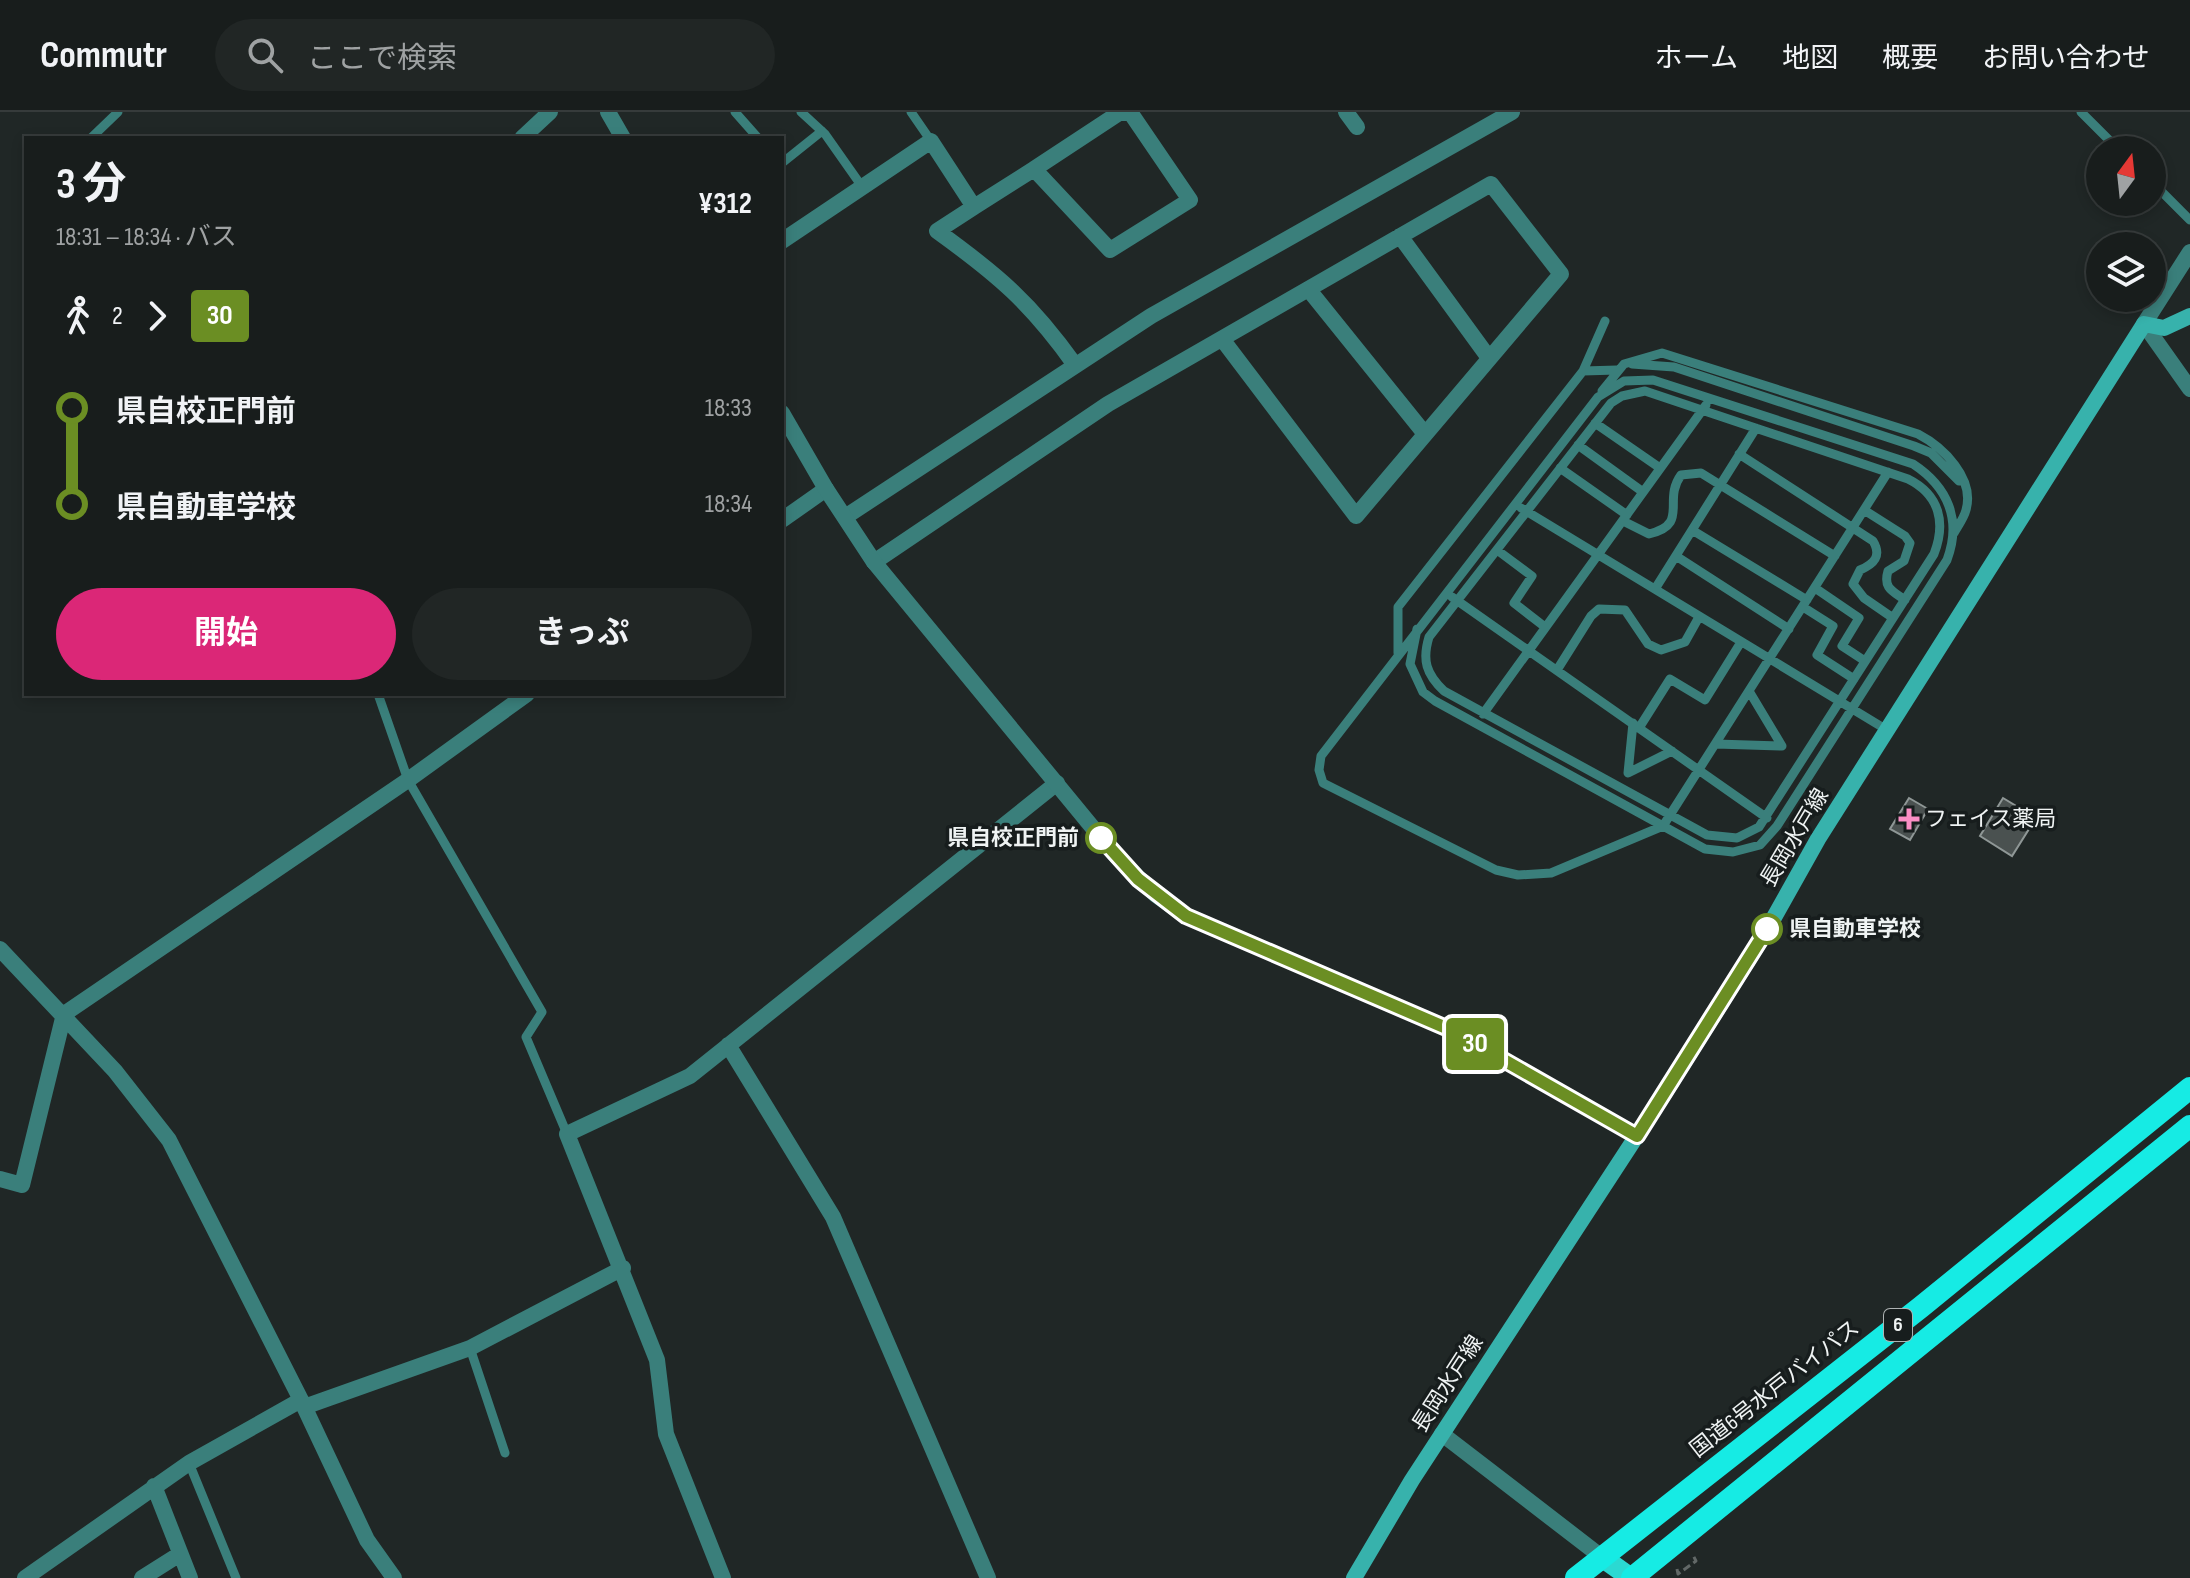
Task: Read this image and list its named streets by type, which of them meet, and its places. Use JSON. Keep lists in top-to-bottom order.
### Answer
{
  "streets": {
    "highway": ["6", "国道6号水戸バイパス"],
    "main road": ["長岡水戸線"]
  },
  "places": {
    "health": ["フェイス薬局"],
    "other": ["県自校正門前", "県自動車学校"]
  },
  "lines": ["bus line 30"],
  "north": "top",
  "page": {
    "header": "Commutr",
    "search": "ここで検索",
    "nav": [
      "ホーム",
      "地図",
      "概要",
      "お問い合わせ"
    ],
    "on_map": "30",
    "heading": ["3 分", "18:31 – 18:34 · バス", "¥312"],
    "legs": ["2", "30"],
    "list": [
      {
        "name": "県自校正門前",
        "value": "18:33"
      },
      {
        "name": "県自動車学校",
        "value": "18:34"
      }
    ],
    "buttons": ["開始", "きっぷ"]
  }
}
